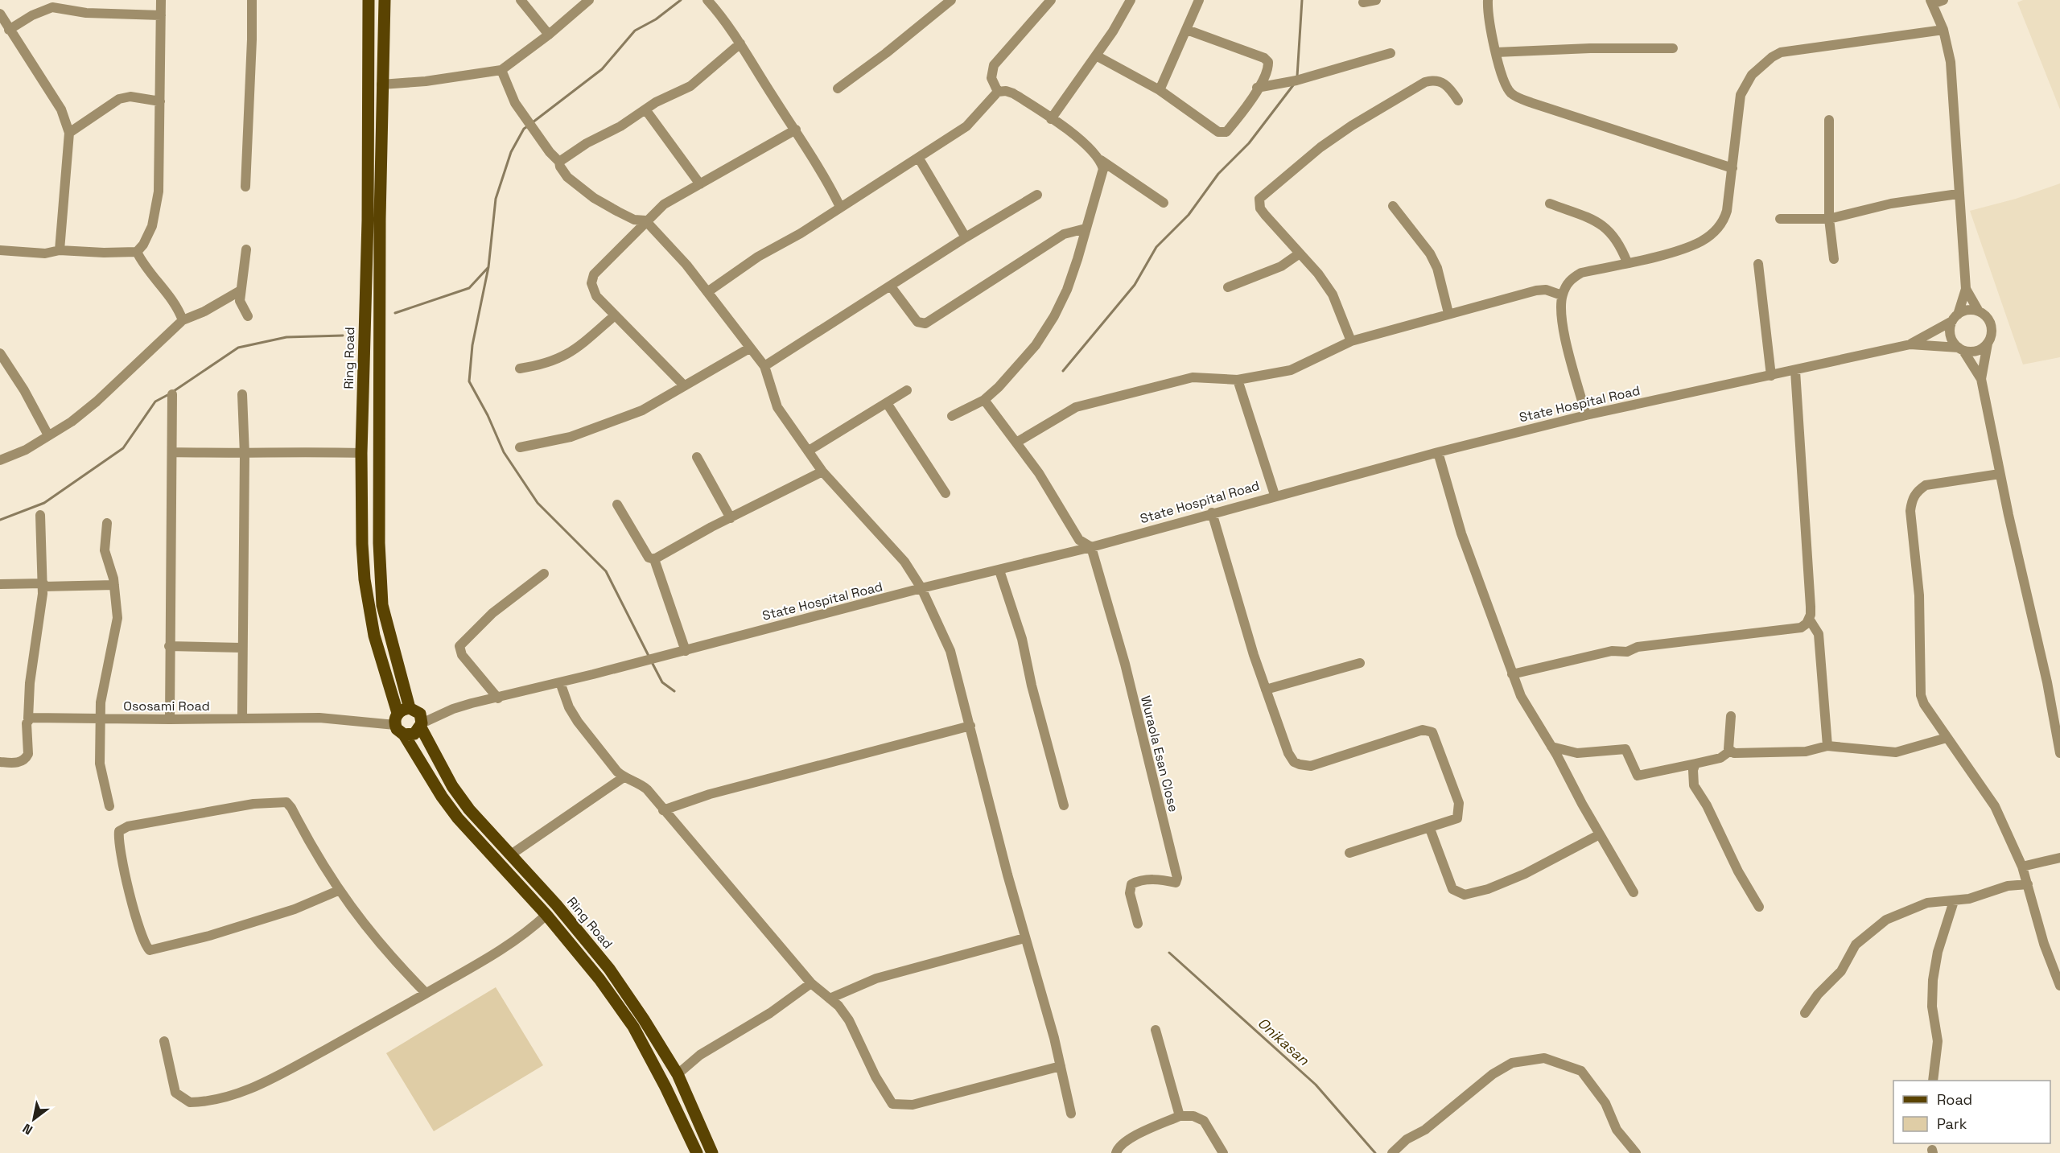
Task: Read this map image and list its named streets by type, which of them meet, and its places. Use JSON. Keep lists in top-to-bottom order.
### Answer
{
  "streets": {
    "main road": ["Ring Road"],
    "street": ["State Hospital Road", "Ososami Road", "Wuraola Esan Close"]
  },
  "crossings": [
    ["Ring Road", "State Hospital Road"],
    ["Ring Road", "Ososami Road"],
    ["State Hospital Road", "Wuraola Esan Close"]
  ],
  "water": ["Onikasan"],
  "legend": ["Road", "Park"],
  "north": "bottom left"
}
